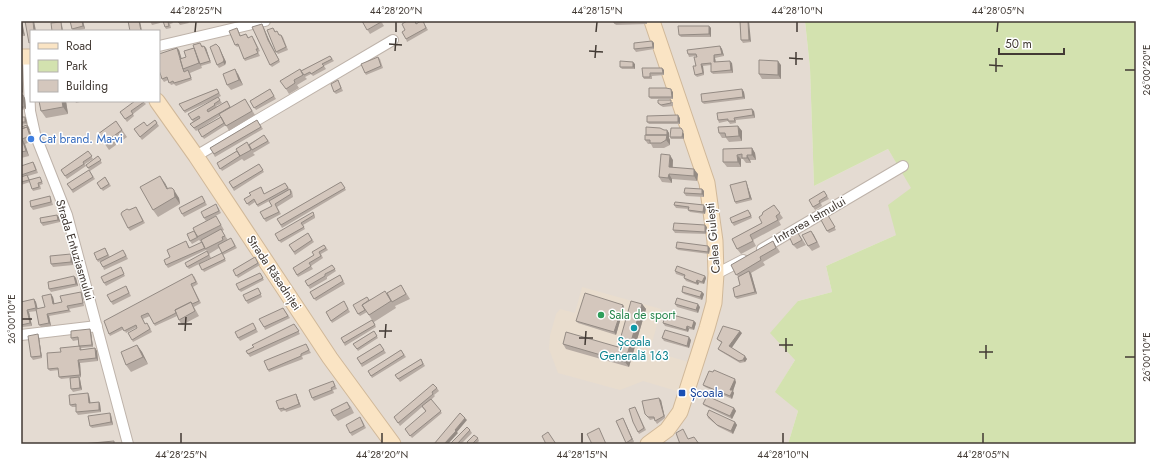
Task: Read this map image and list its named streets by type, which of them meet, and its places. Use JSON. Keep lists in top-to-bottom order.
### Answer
{
  "streets": {
    "main road": ["Calea Giulești", "Strada Răsadniței"],
    "street": ["Intrarea Istmului", "Strada Entuziasmului"]
  },
  "crossings": [
    ["Intrarea Istmului", "Calea Giulești"]
  ],
  "places": {
    "other": ["Cat brand. Ma-vi", "Sala de sport", "Școala Generală 163"],
    "transit": ["Școala"]
  },
  "legend": ["Road", "Park", "Building"],
  "scale_bar": "50 m",
  "coordinates": [
    "44°28'25\"N",
    "44°28'20\"N",
    "44°28'15\"N",
    "44°28'10\"N",
    "44°28'05\"N",
    "26°00'20\"E",
    "26°00'10\"E"
  ]
}
